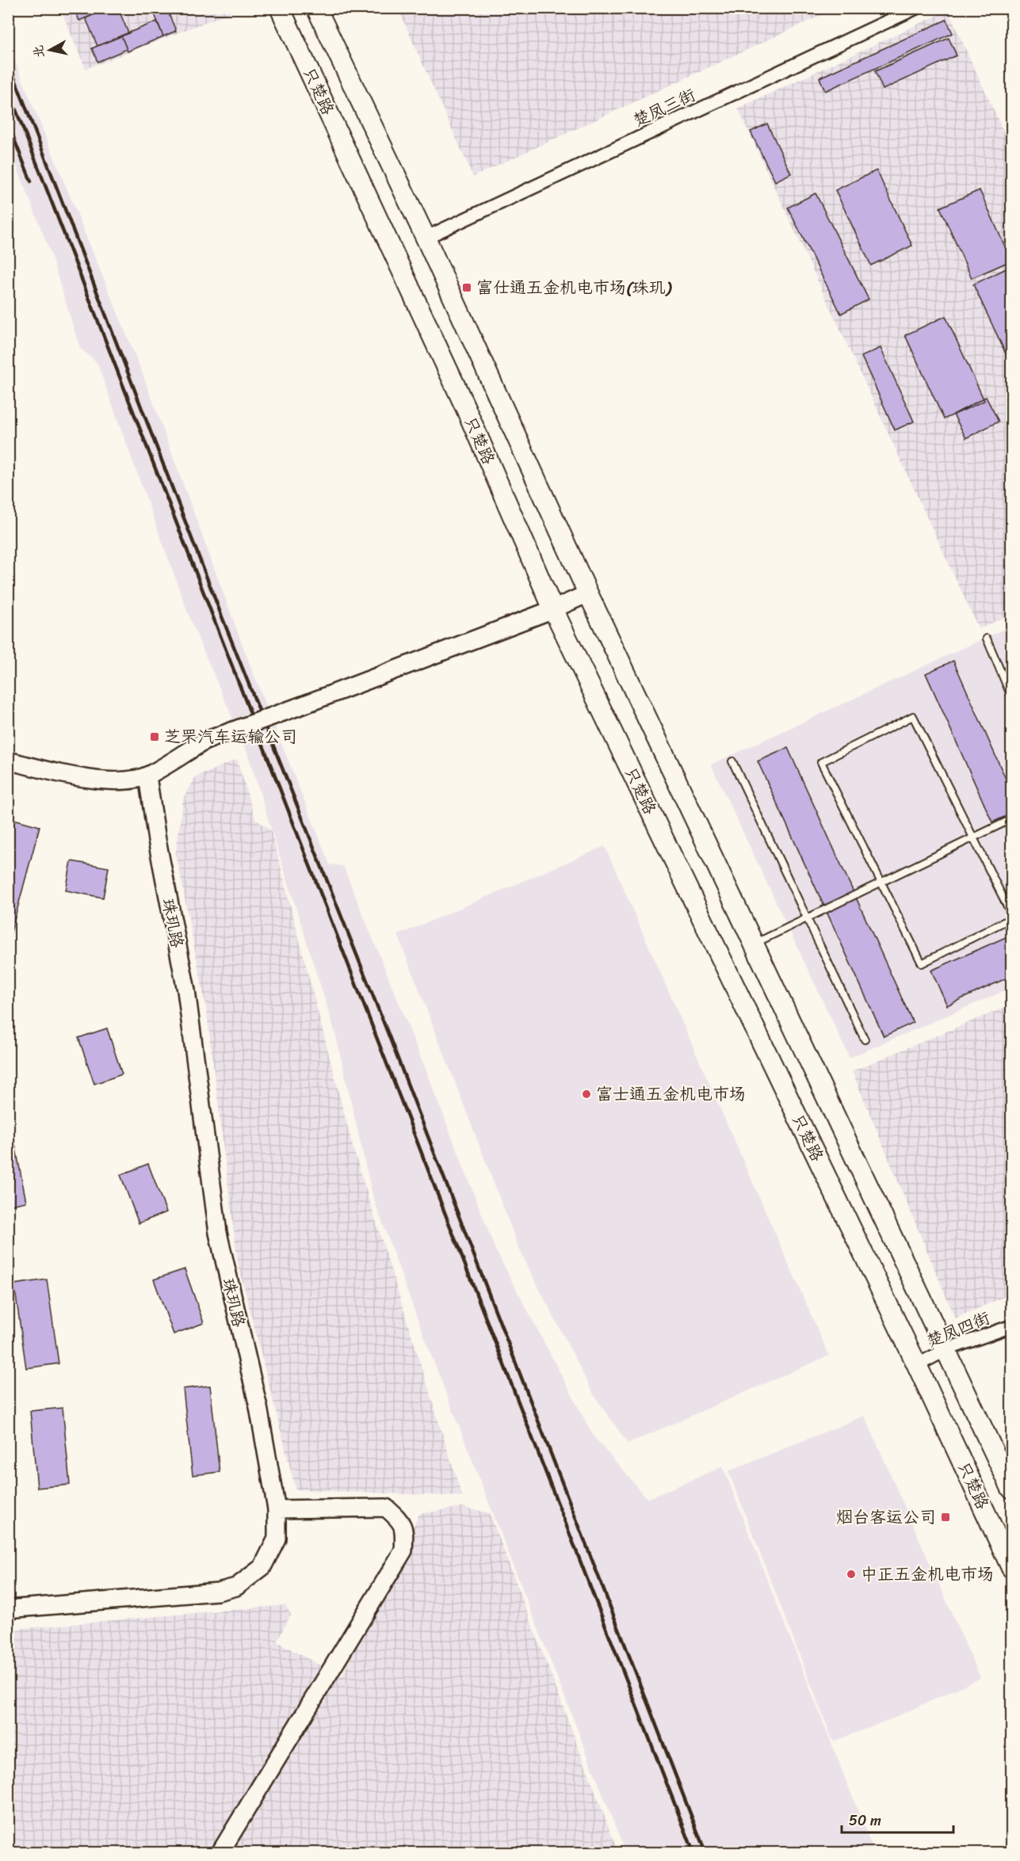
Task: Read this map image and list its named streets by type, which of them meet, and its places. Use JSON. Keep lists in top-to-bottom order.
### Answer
{
  "streets": {
    "main road": ["只楚路"],
    "street": ["楚凤三街", "珠玑路", "楚凤四街"]
  },
  "crossings": [
    ["只楚路", "楚凤三街"],
    ["只楚路", "楚凤四街"]
  ],
  "places": {
    "transit": ["富仕通五金机电市场(珠玑)", "芝罘汽车运输公司", "烟台客运公司"],
    "other": ["富士通五金机电市场", "中正五金机电市场"]
  },
  "scale_bar": "50 m",
  "north": "left"
}
